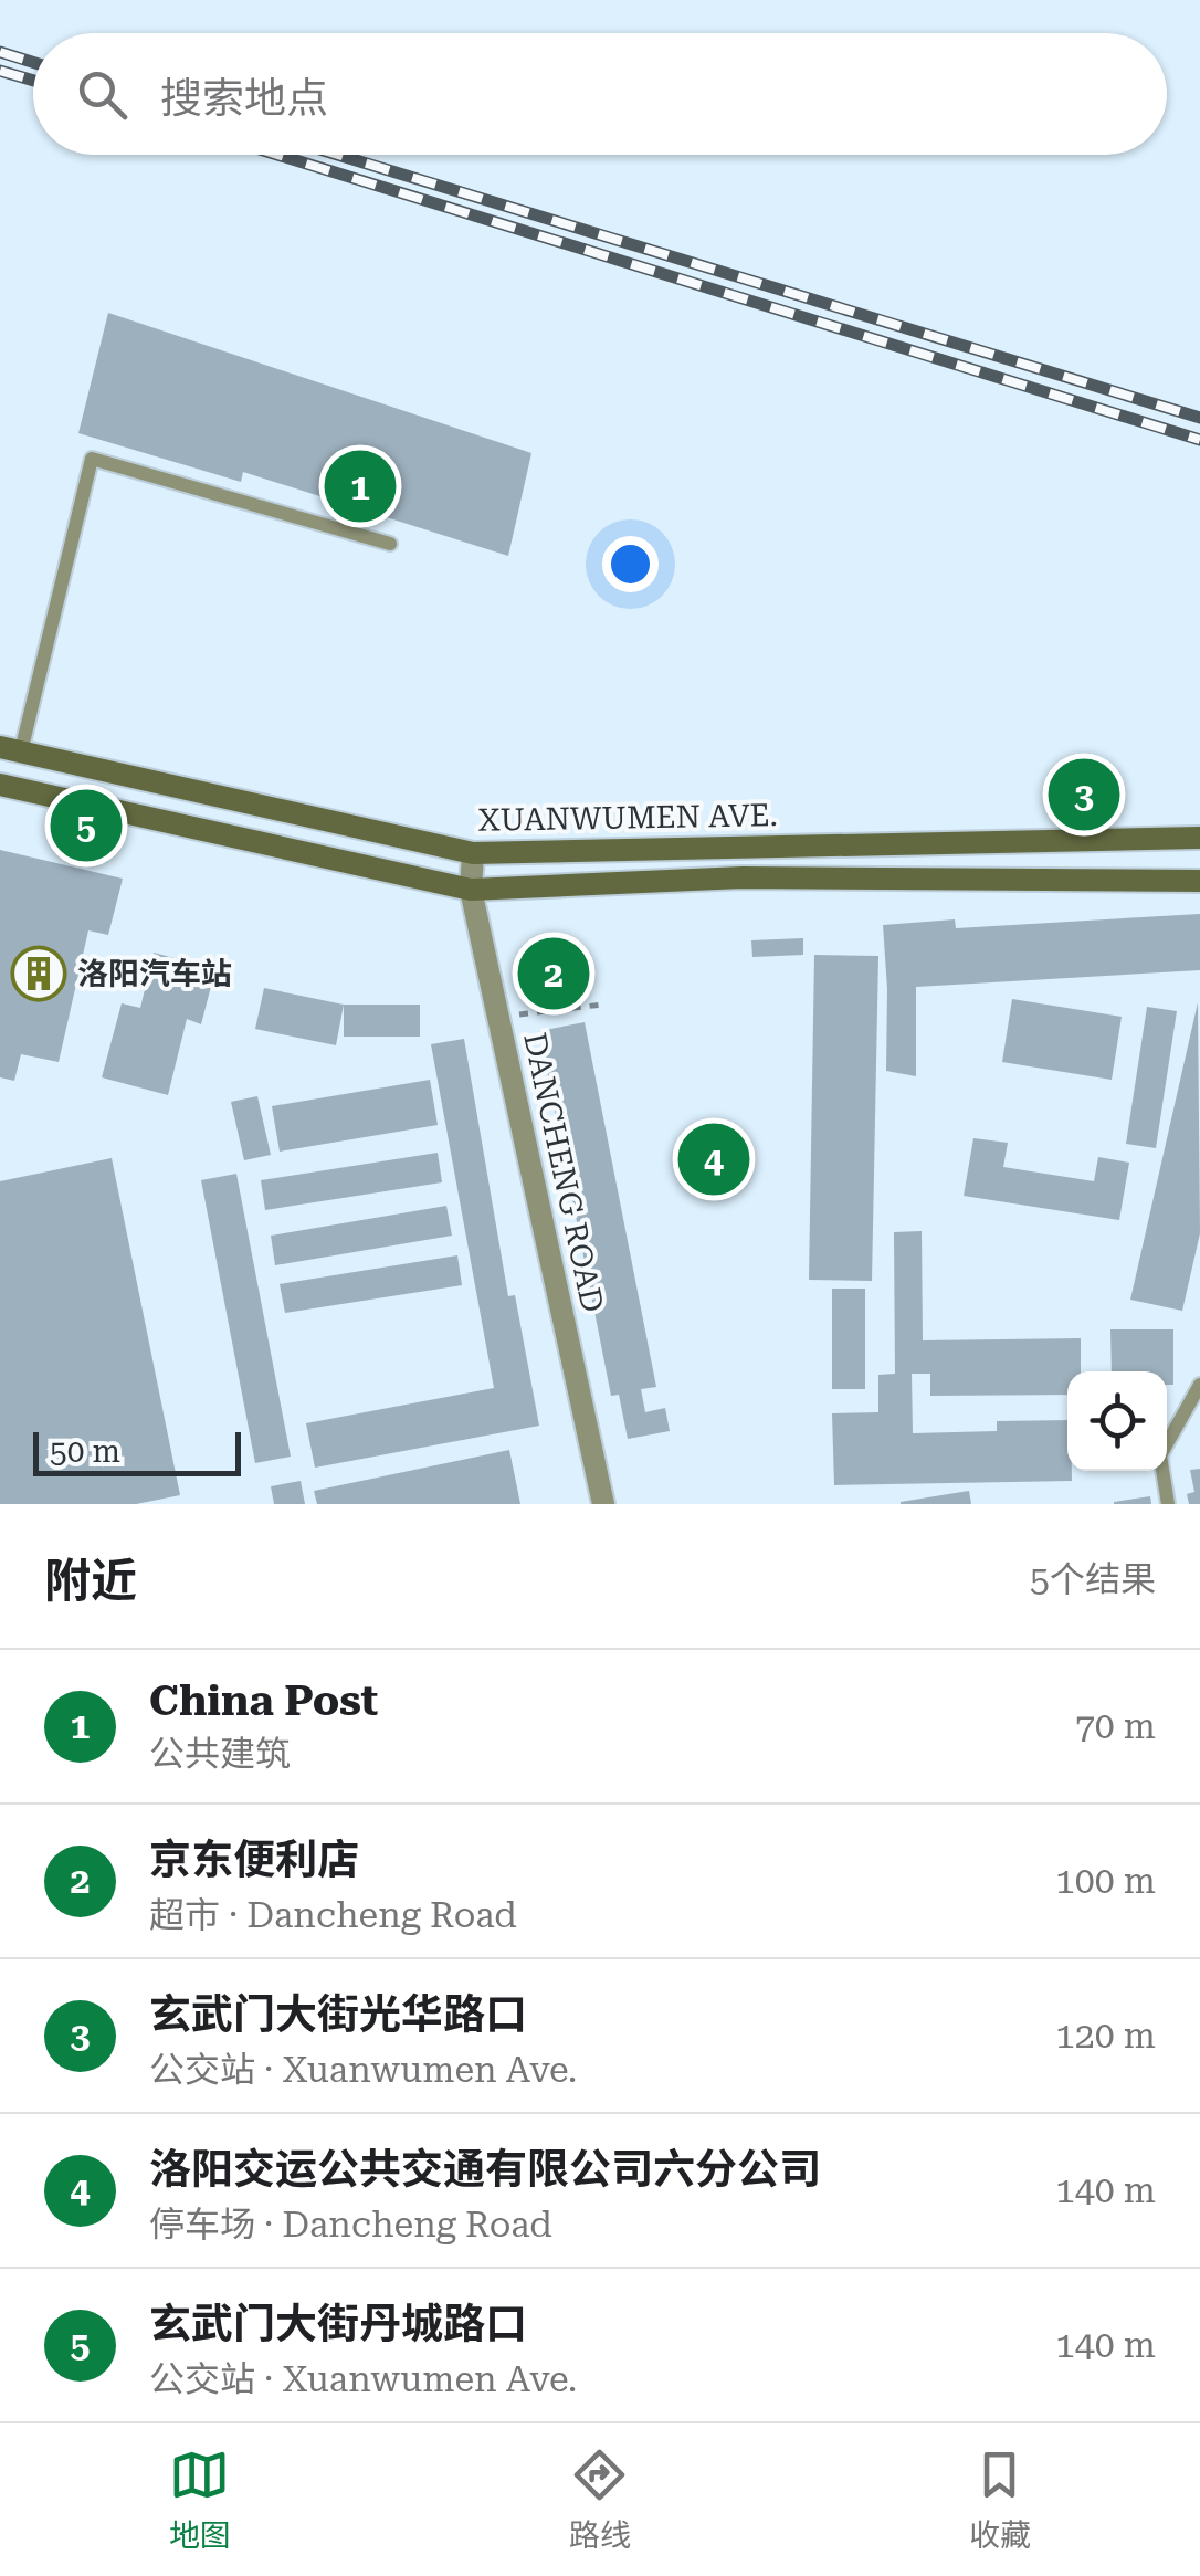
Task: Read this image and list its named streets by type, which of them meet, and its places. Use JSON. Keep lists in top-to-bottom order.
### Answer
{
  "streets": {
    "main road": ["XUANWUMEN AVE."],
    "street": ["DANCHENG ROAD"]
  },
  "crossings": [
    ["XUANWUMEN AVE.", "DANCHENG ROAD"]
  ],
  "places": {
    "building": ["洛阳汽车站"]
  },
  "scale_bar": "50 m",
  "page": {
    "search": "搜索地点",
    "pins": [
      "1",
      "3",
      "5",
      "2",
      "4"
    ],
    "scale": "50 m",
    "heading": ["附近", "5个结果"],
    "list": [
      {
        "mark": "1",
        "name": "China Post",
        "note": "公共建筑",
        "value": "70 m"
      },
      {
        "mark": "2",
        "name": "京东便利店",
        "note": "超市 · Dancheng Road",
        "value": "100 m"
      },
      {
        "mark": "3",
        "name": "玄武门大街光华路口",
        "note": "公交站 · Xuanwumen Ave.",
        "value": "120 m"
      },
      {
        "mark": "4",
        "name": "洛阳交运公共交通有限公司六分公司",
        "note": "停车场 · Dancheng Road",
        "value": "140 m"
      },
      {
        "mark": "5",
        "name": "玄武门大街丹城路口",
        "note": "公交站 · Xuanwumen Ave.",
        "value": "140 m"
      }
    ],
    "nav": ["地图", "路线", "收藏"]
  }
}
